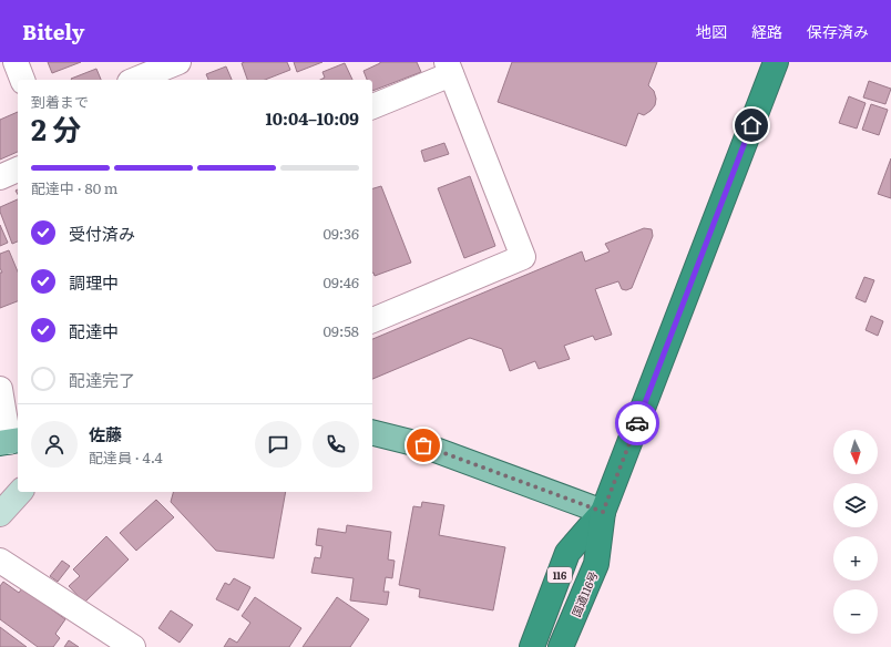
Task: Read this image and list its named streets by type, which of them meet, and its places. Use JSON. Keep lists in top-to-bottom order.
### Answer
{
  "streets": {
    "highway": ["116", "国道116号"]
  },
  "north": "bottom",
  "page": {
    "header": "Bitely",
    "nav": ["地図", "経路", "保存済み"],
    "heading": ["2 分", "到着まで", "10:04–10:09"],
    "panel": ["佐藤", "配達員 · 4.4"],
    "bar": "配達中 · 80 m",
    "list": [
      ["受付済み", "09:36"],
      ["調理中", "09:46"],
      ["配達中", "09:58"],
      "配達完了"
    ],
    "map_buttons": ["+", "−"]
  }
}
